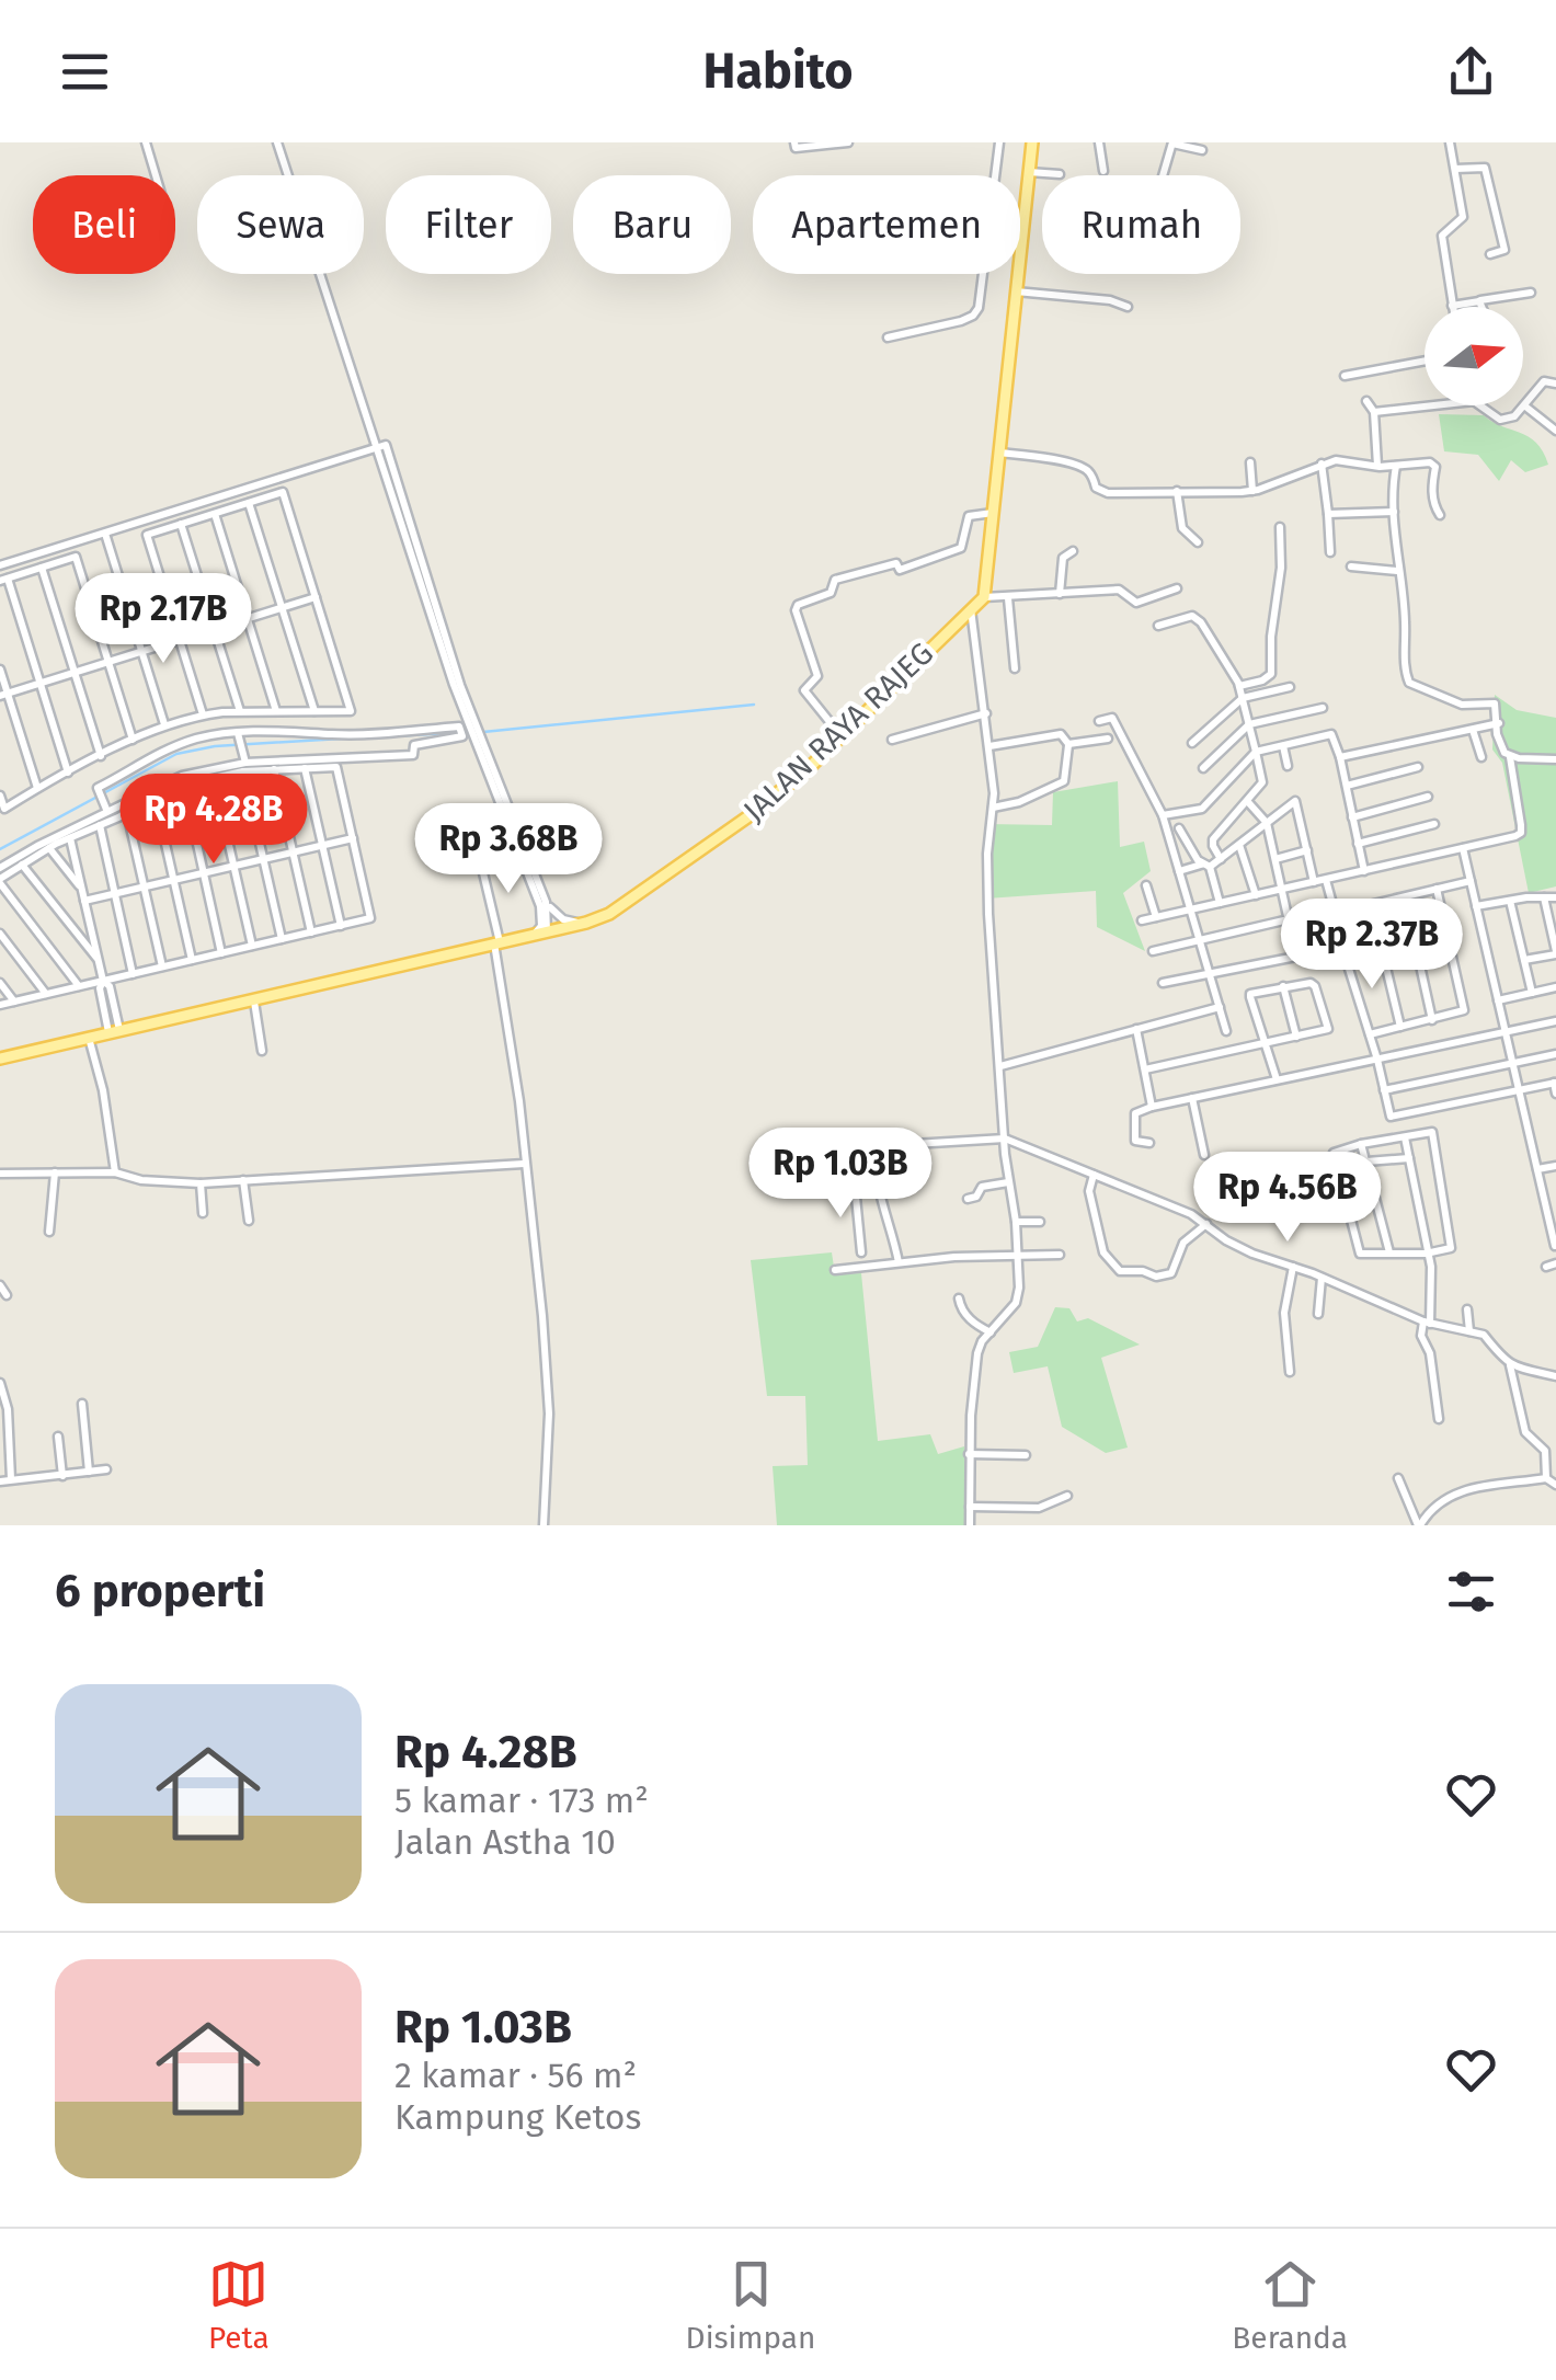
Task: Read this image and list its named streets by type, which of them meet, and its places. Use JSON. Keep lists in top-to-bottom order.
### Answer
{
  "streets": {
    "main road": ["JALAN RAYA RAJEG"]
  },
  "north": "right",
  "page": {
    "header": "Habito",
    "chip": [
      "Beli",
      "Sewa",
      "Filter",
      "Baru",
      "Apartemen",
      "Rumah"
    ],
    "price": [
      "Rp 2.17B",
      "Rp 4.28B",
      "Rp 3.68B",
      "Rp 2.37B",
      "Rp 1.03B",
      "Rp 4.56B"
    ],
    "heading": "6 properti",
    "list": [
      {
        "name": "Rp 4.28B",
        "note": "5 kamar · 173 m² · Jalan Astha 10"
      },
      {
        "name": "Rp 1.03B",
        "note": "2 kamar · 56 m² · Kampung Ketos"
      }
    ],
    "tabs": ["Peta", "Disimpan", "Beranda"]
  }
}
